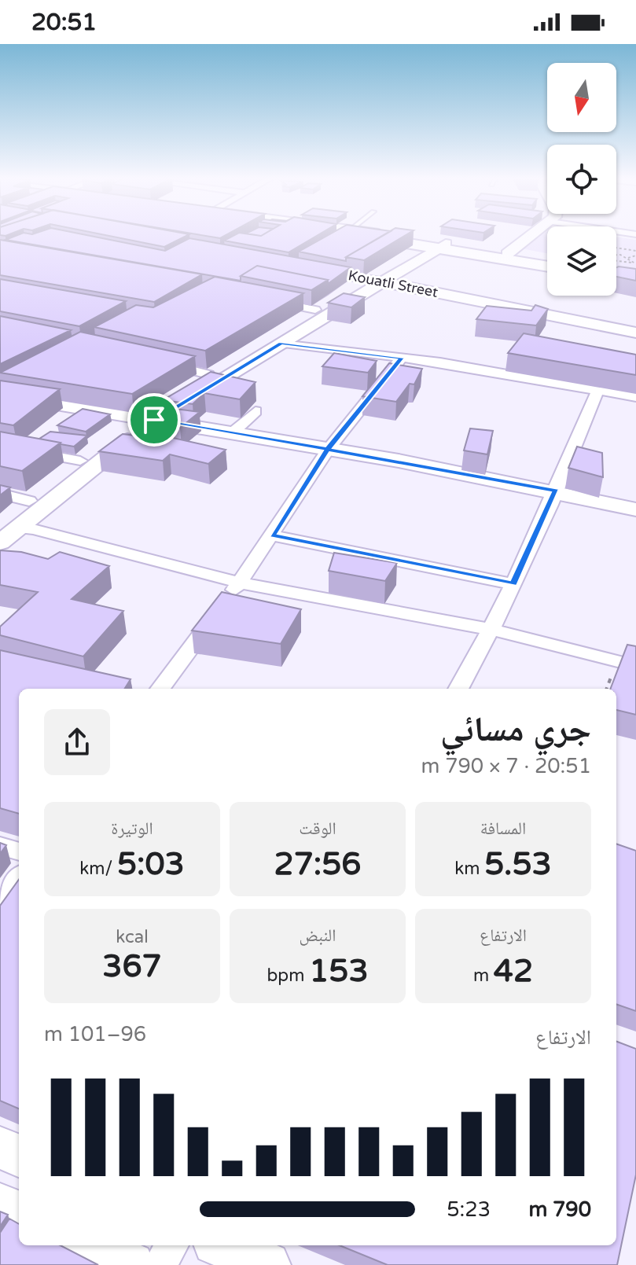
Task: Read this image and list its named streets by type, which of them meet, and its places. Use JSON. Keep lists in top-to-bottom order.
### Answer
{
  "streets": {
    "main road": ["Kouatli Street"]
  },
  "north": "bottom",
  "page": {
    "status": "20:51",
    "heading": ["جري مسائي", "20:51 · 7 × 790 m"],
    "stats": [
      ["المسافة", "5.53 km"],
      ["الوقت", "27:56"],
      ["الوتيرة", "5:03 /km"],
      ["الارتفاع", "42 m"],
      ["النبض", "153 bpm"],
      ["kcal", "367"]
    ],
    "chart": ["الارتفاع", "96–101 m"],
    "list": [
      {
        "name": "790 m",
        "note": "5:23"
      }
    ]
  }
}
